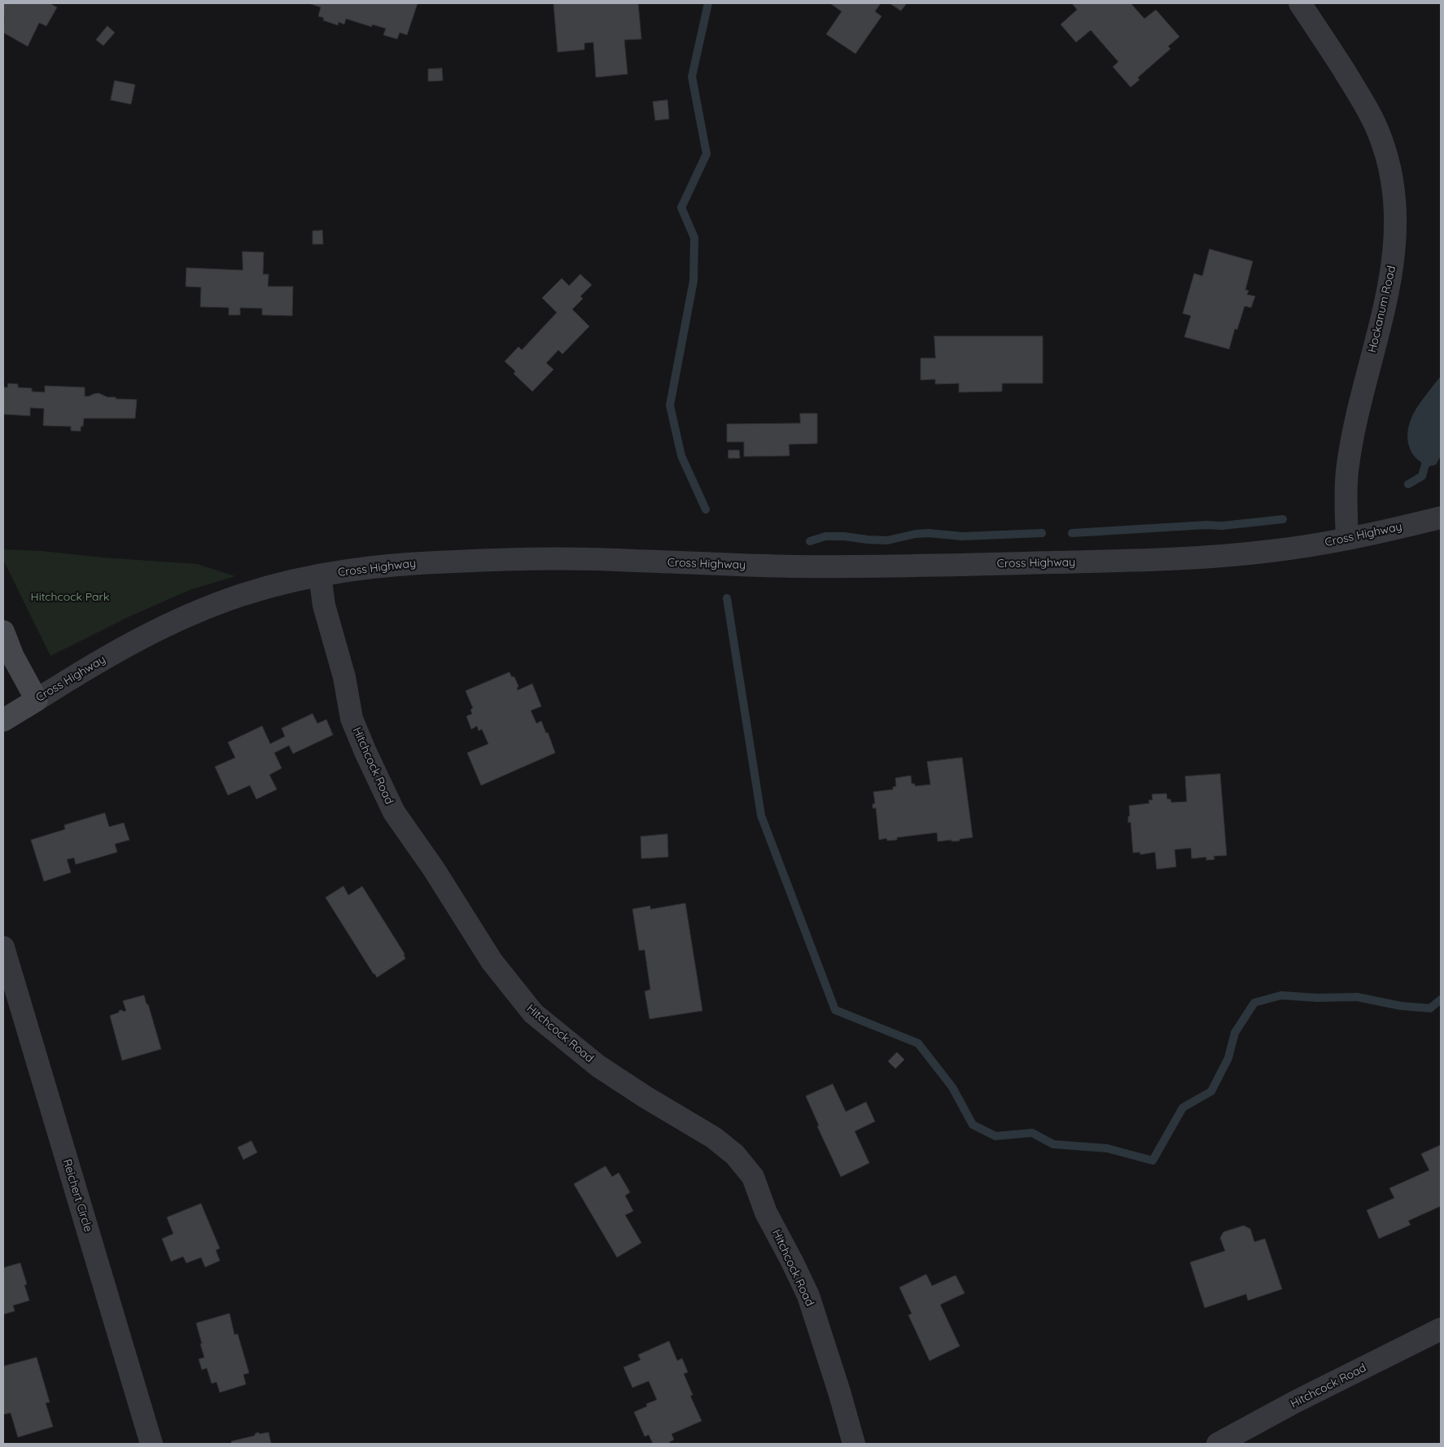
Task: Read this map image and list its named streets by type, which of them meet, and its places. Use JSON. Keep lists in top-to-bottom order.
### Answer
{
  "streets": {
    "main road": ["Cross Highway"],
    "street": ["Hockanum Road", "Hitchcock Road", "Reichert Circle"]
  },
  "crossings": [
    ["Hockanum Road", "Cross Highway"],
    ["Cross Highway", "Hitchcock Road"]
  ],
  "parks": ["Hitchcock Park"]
}
